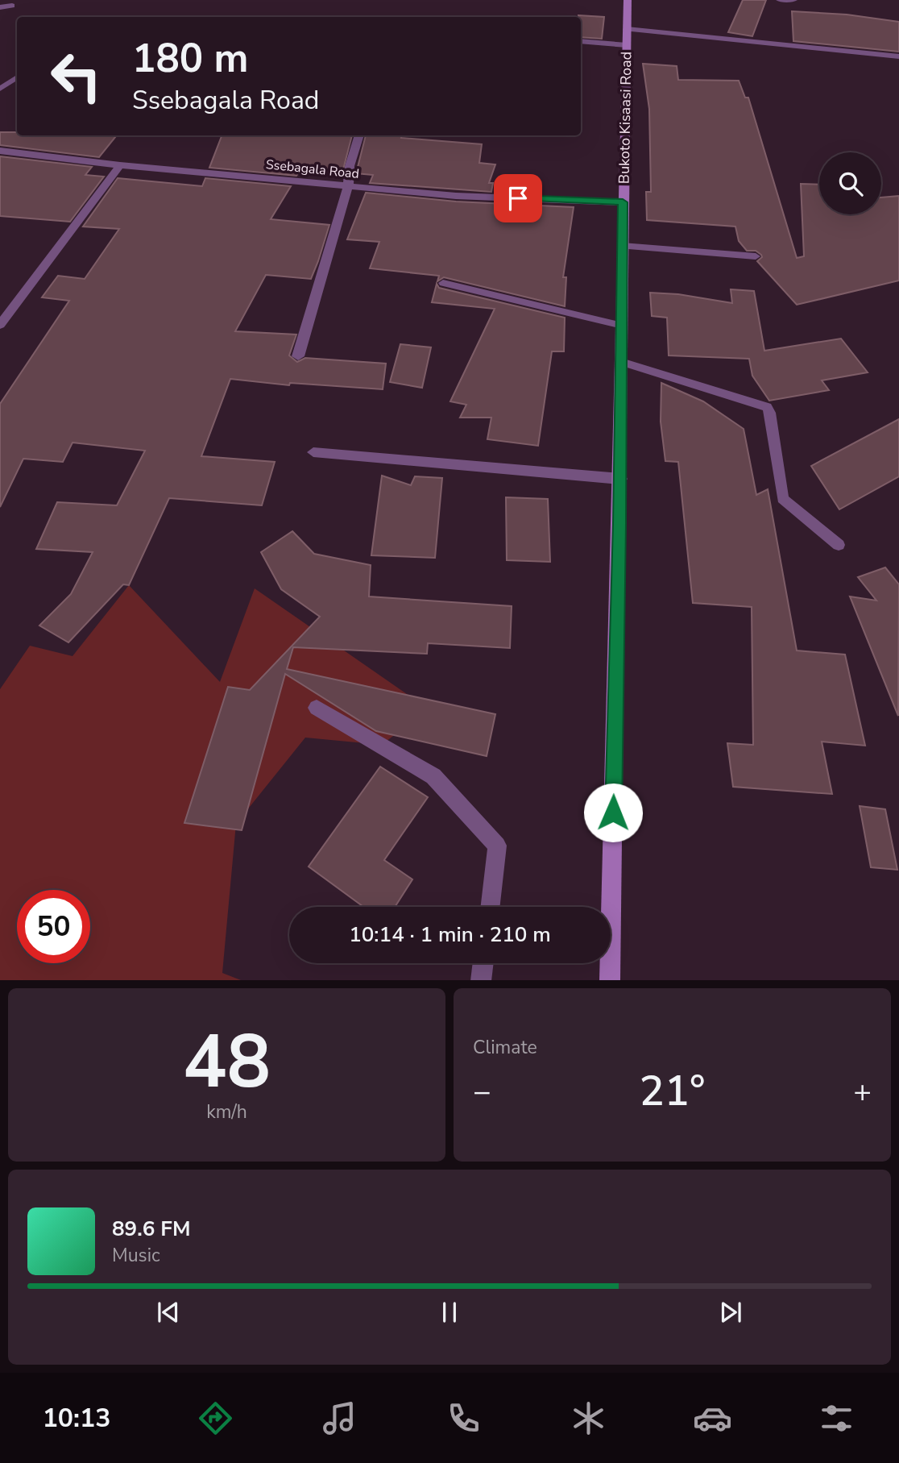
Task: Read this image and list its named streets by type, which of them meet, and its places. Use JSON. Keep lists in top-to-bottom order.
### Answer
{
  "streets": {
    "main road": ["Bukoto Kisaasi Road"],
    "street": ["Ssebagala Road"]
  },
  "crossings": [
    ["Bukoto Kisaasi Road", "Ssebagala Road"]
  ],
  "page": {
    "turn": ["180 m", "Ssebagala Road"],
    "limit": "50",
    "trip": "10:14 · 1 min · 210 m",
    "tile": [
      ["48", "km/h"],
      "Climate"
    ],
    "heat": ["−", "21°", "+"],
    "song": ["89.6 FM", "Music"],
    "tabs": "10:13"
  }
}
